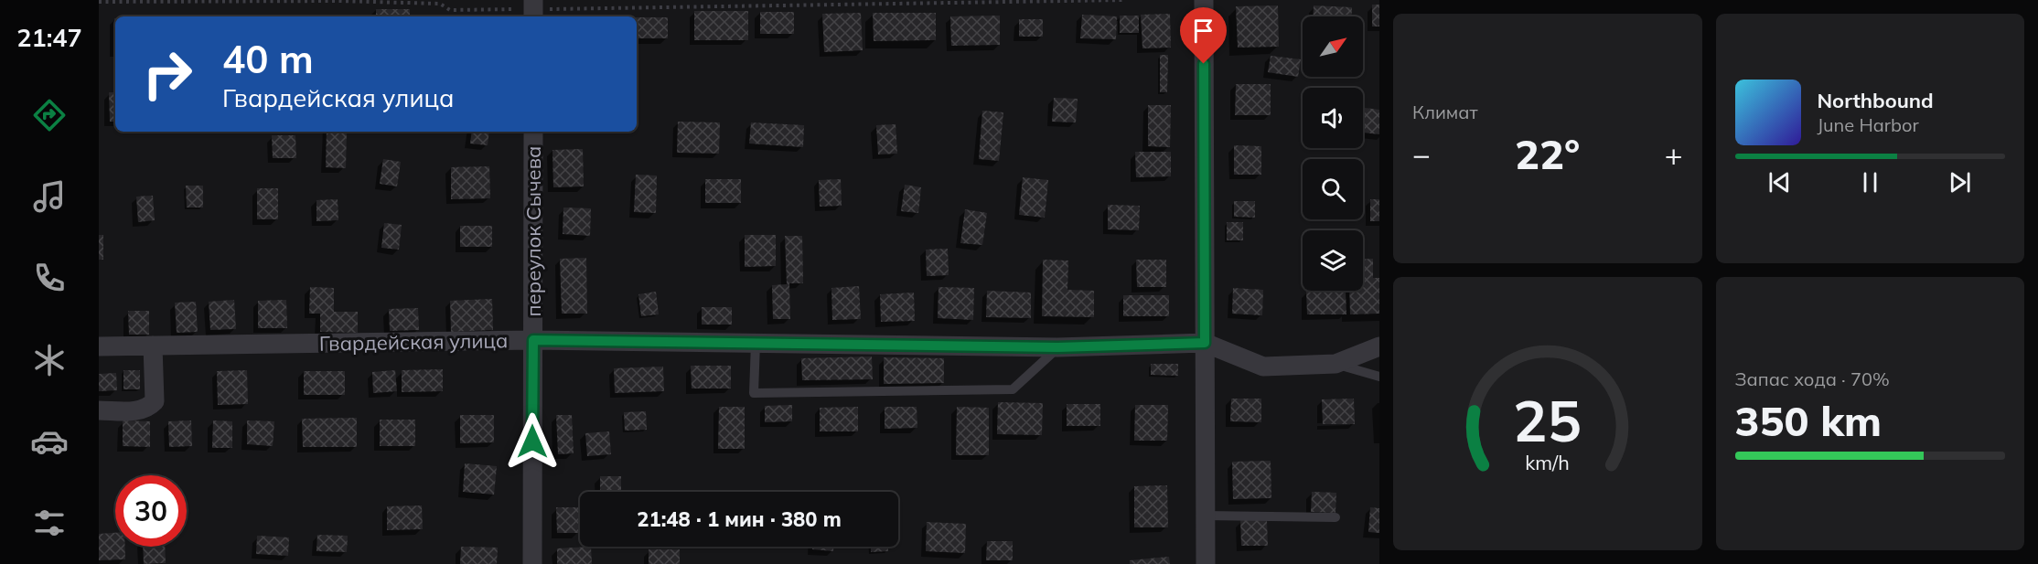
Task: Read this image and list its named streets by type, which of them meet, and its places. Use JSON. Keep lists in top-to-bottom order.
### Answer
{
  "streets": {
    "street": ["переулок Сычева", "Гвардейская улица"]
  },
  "crossings": [
    ["переулок Сычева", "Гвардейская улица"]
  ],
  "north": "top right",
  "page": {
    "tabs": "21:47",
    "tile": [
      "Климат",
      ["Запас хода · 70%", "350 km"]
    ],
    "turn": ["40 m", "Гвардейская улица"],
    "song": ["Northbound", "June Harbor"],
    "heat": ["−", "22°", "+"],
    "limit": "30",
    "trip": "21:48 · 1 мин · 380 m",
    "gauge": ["25", "km/h"]
  }
}
